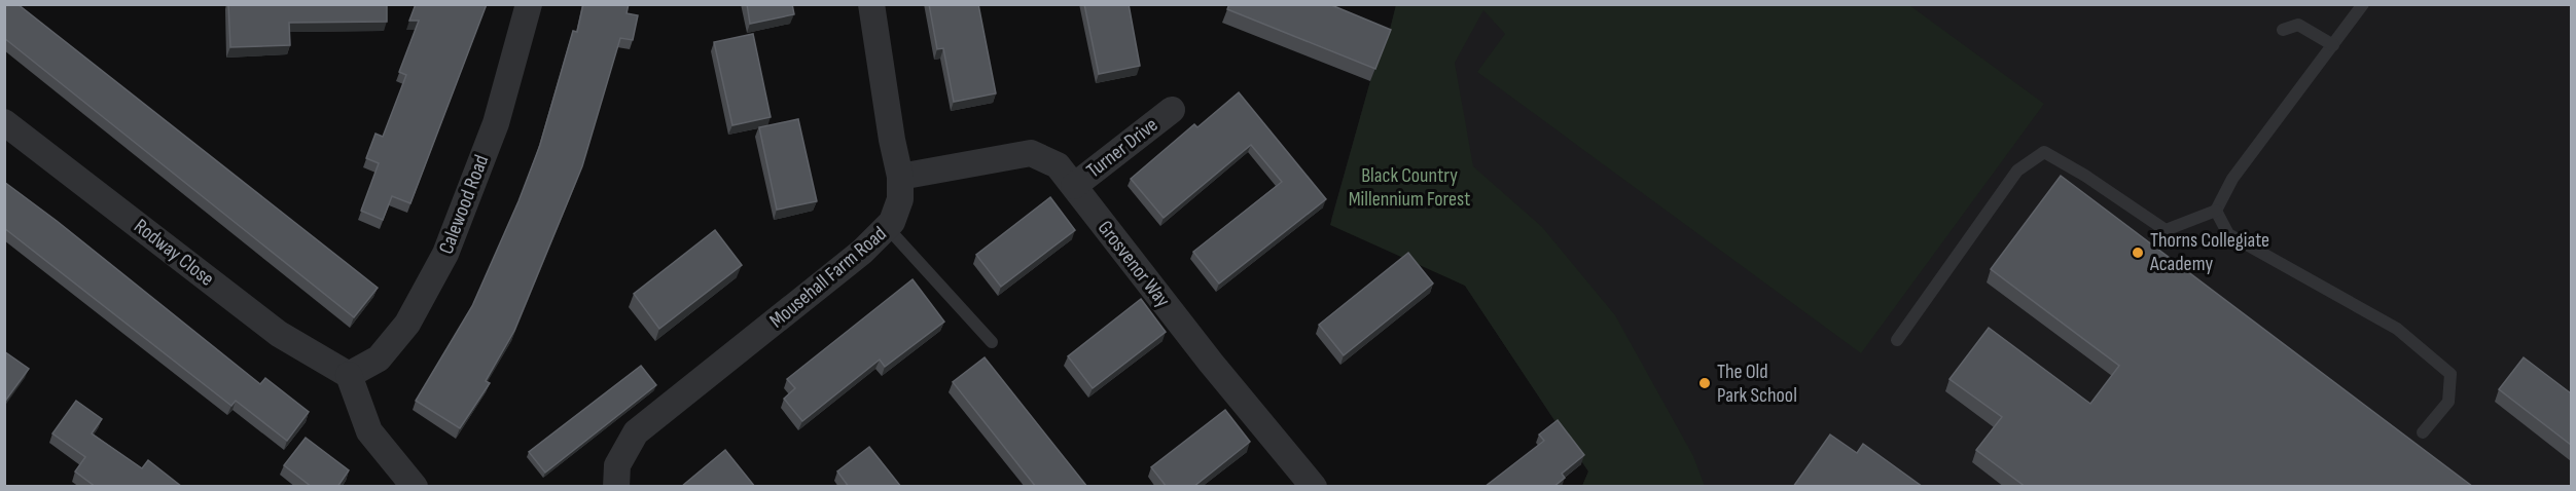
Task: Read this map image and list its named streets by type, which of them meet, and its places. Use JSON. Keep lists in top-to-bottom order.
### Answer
{
  "streets": {
    "street": [
      "Turner Drive",
      "Calewood Road",
      "Rodway Close",
      "Grosvenor Way",
      "Mousehall Farm Road"
    ]
  },
  "crossings": [
    ["Turner Drive", "Grosvenor Way"],
    ["Calewood Road", "Rodway Close"],
    ["Grosvenor Way", "Mousehall Farm Road"]
  ],
  "parks": ["Black Country Millennium Forest"],
  "places": ["Thorns Collegiate Academy", "The Old Park School"]
}
